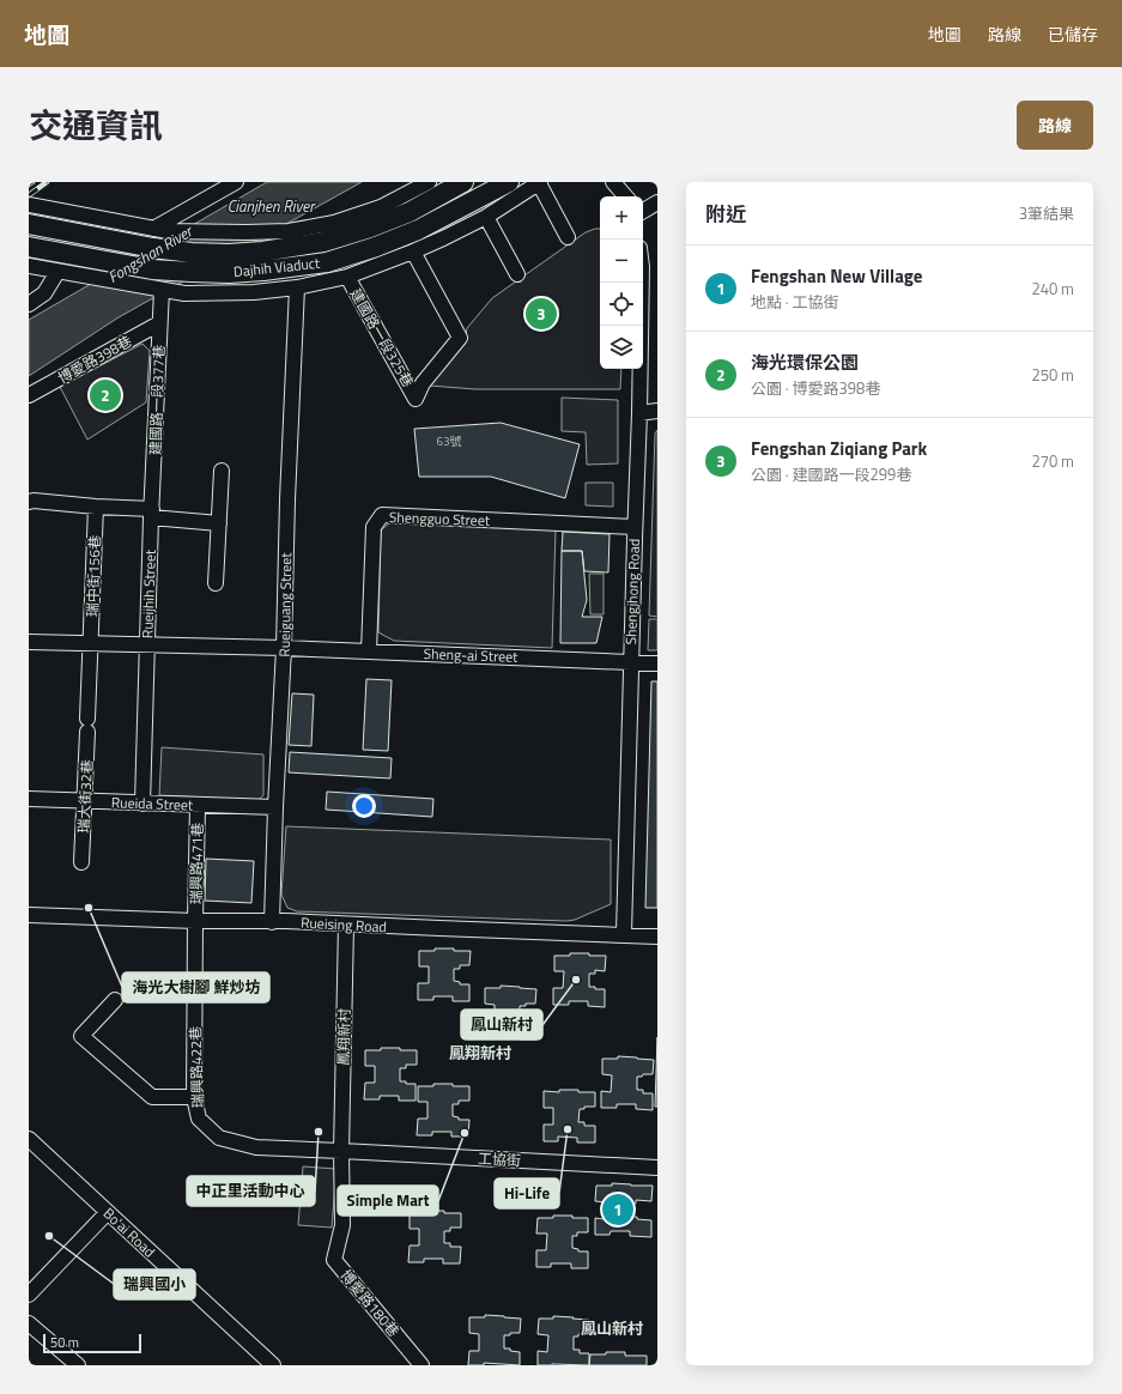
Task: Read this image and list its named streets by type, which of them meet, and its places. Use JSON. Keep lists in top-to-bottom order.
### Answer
{
  "streets": {
    "main road": ["Dajhih Viaduct"],
    "street": [
      "建國路一段325巷",
      "博愛路398巷",
      "建國路一段377巷",
      "Shengguo Street",
      "瑞中街156巷",
      "Shengjhong Road",
      "Rueijhih Street",
      "Rueiguang Street",
      "Sheng-ai Street",
      "瑞大街32巷",
      "Rueida Street",
      "瑞興路471巷",
      "Rueising Road",
      "鳳翔新村",
      "瑞興路422巷",
      "工協街",
      "Bo'ai Road",
      "博愛路180巷"
    ]
  },
  "crossings": [
    ["博愛路398巷", "建國路一段377巷"],
    ["建國路一段377巷", "Rueijhih Street"],
    ["Shengguo Street", "Shengjhong Road"],
    ["Shengguo Street", "Sheng-ai Street"],
    ["瑞中街156巷", "Sheng-ai Street"],
    ["瑞中街156巷", "瑞大街32巷"],
    ["Shengjhong Road", "Sheng-ai Street"],
    ["Shengjhong Road", "Rueising Road"],
    ["Rueijhih Street", "Sheng-ai Street"],
    ["Rueijhih Street", "Rueida Street"],
    ["Rueiguang Street", "Sheng-ai Street"],
    ["Rueiguang Street", "Rueida Street"],
    ["Rueiguang Street", "Rueising Road"],
    ["瑞大街32巷", "Rueida Street"],
    ["Rueida Street", "瑞興路471巷"],
    ["瑞興路471巷", "Rueising Road"],
    ["瑞興路471巷", "瑞興路422巷"],
    ["Rueising Road", "鳳翔新村"],
    ["Rueising Road", "瑞興路422巷"],
    ["鳳翔新村", "瑞興路422巷"],
    ["鳳翔新村", "工協街"],
    ["鳳翔新村", "博愛路180巷"],
    ["瑞興路422巷", "工協街"],
    ["瑞興路422巷", "博愛路180巷"],
    ["工協街", "博愛路180巷"]
  ],
  "districts": ["鳳翔新村", "鳳山新村"],
  "water": ["Cianjhen River", "Fongshan River"],
  "places": [
    "海光大樹腳 鮮炒坊",
    "鳳山新村",
    "Hi-Life",
    "中正里活動中心",
    "Simple Mart",
    "瑞興國小"
  ],
  "house_numbers": ["63號"],
  "scale_bar": "50 m",
  "page": {
    "header": "地圖",
    "nav": ["地圖", "路線", "已儲存"],
    "title": "交通資訊",
    "buttons": "路線",
    "heading": ["附近", "3筆結果"],
    "map_buttons": ["+", "−"],
    "list": [
      {
        "mark": "1",
        "name": "Fengshan New Village",
        "note": "地點 · 工協街",
        "value": "240 m"
      },
      {
        "mark": "2",
        "name": "海光環保公園",
        "note": "公園 · 博愛路398巷",
        "value": "250 m"
      },
      {
        "mark": "3",
        "name": "Fengshan Ziqiang Park",
        "note": "公園 · 建國路一段299巷",
        "value": "270 m"
      }
    ],
    "pins": ["3", "2", "1"],
    "scale": "50 m"
  }
}
